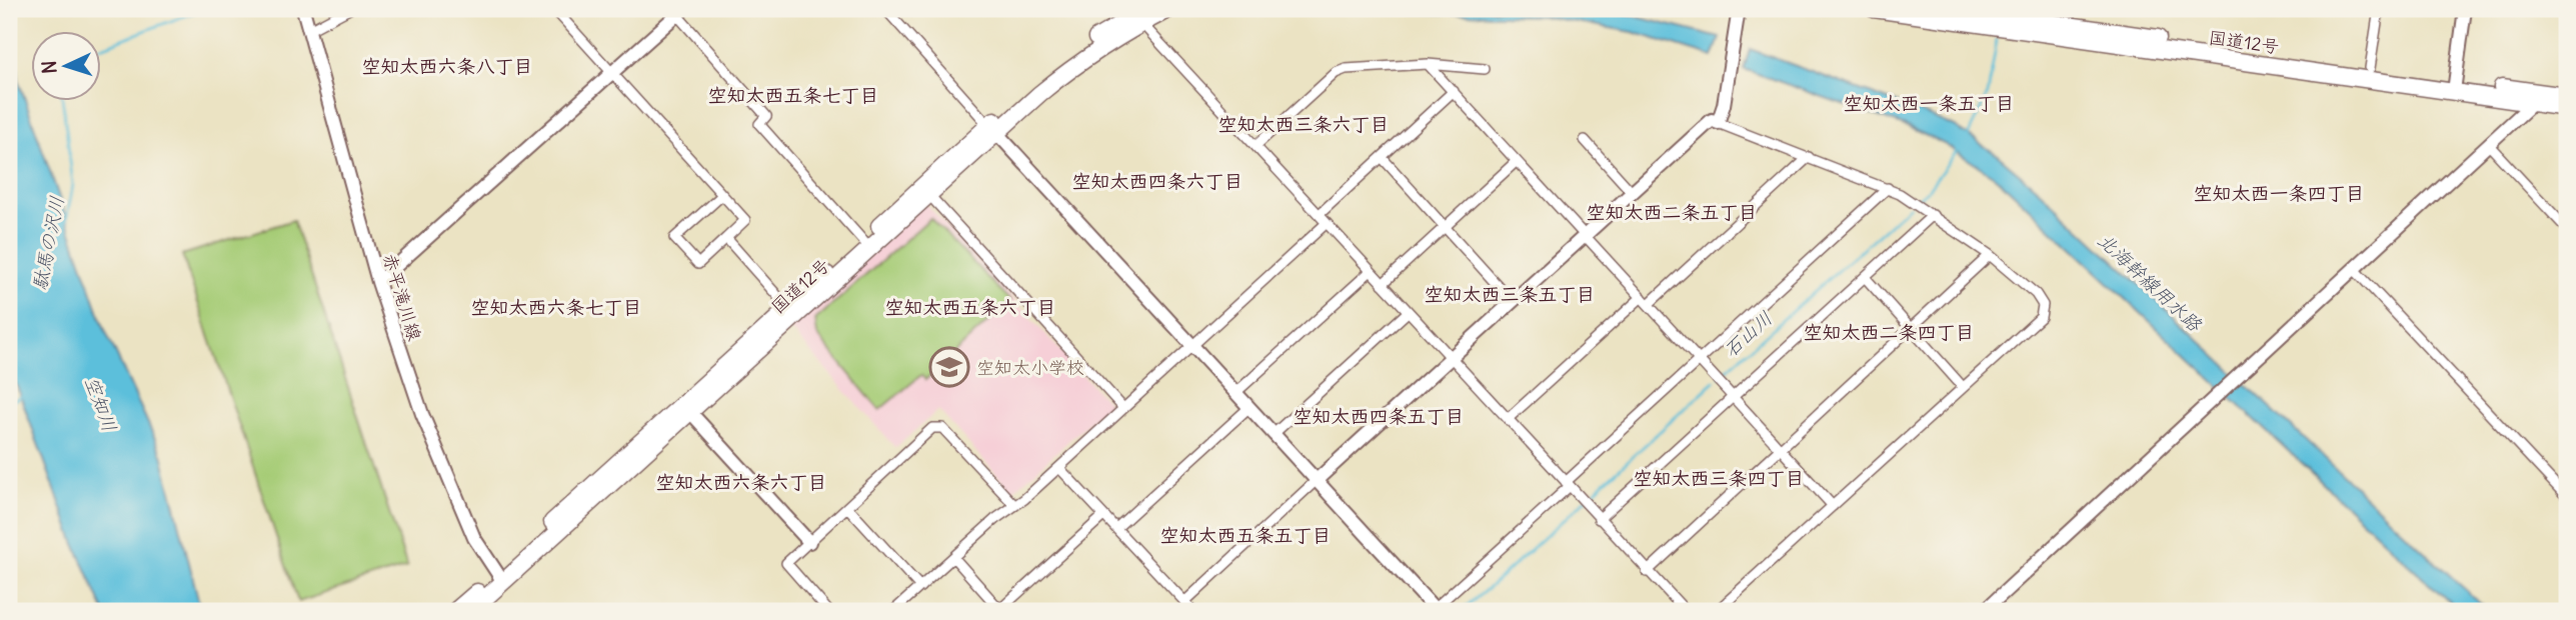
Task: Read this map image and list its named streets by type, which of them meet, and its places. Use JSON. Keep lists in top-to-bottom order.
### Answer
{
  "streets": {
    "highway": ["国道12号"],
    "street": ["赤平滝川線"]
  },
  "crossings": [
    ["国道12号", "赤平滝川線"]
  ],
  "districts": [
    "空知太西六条八丁目",
    "空知太西五条七丁目",
    "空知太西一条五丁目",
    "空知太西三条六丁目",
    "空知太西四条六丁目",
    "空知太西一条四丁目",
    "空知太西二条五丁目",
    "空知太西三条五丁目",
    "空知太西六条七丁目",
    "空知太西五条六丁目",
    "空知太西二条四丁目",
    "空知太西四条五丁目",
    "空知太西三条四丁目",
    "空知太西六条六丁目",
    "空知太西五条五丁目"
  ],
  "water": [
    "駄馬の沢川",
    "北海幹線用水路",
    "石山川",
    "空知川"
  ],
  "places": {
    "school or university": ["空知太小学校"]
  },
  "north": "left"
}
